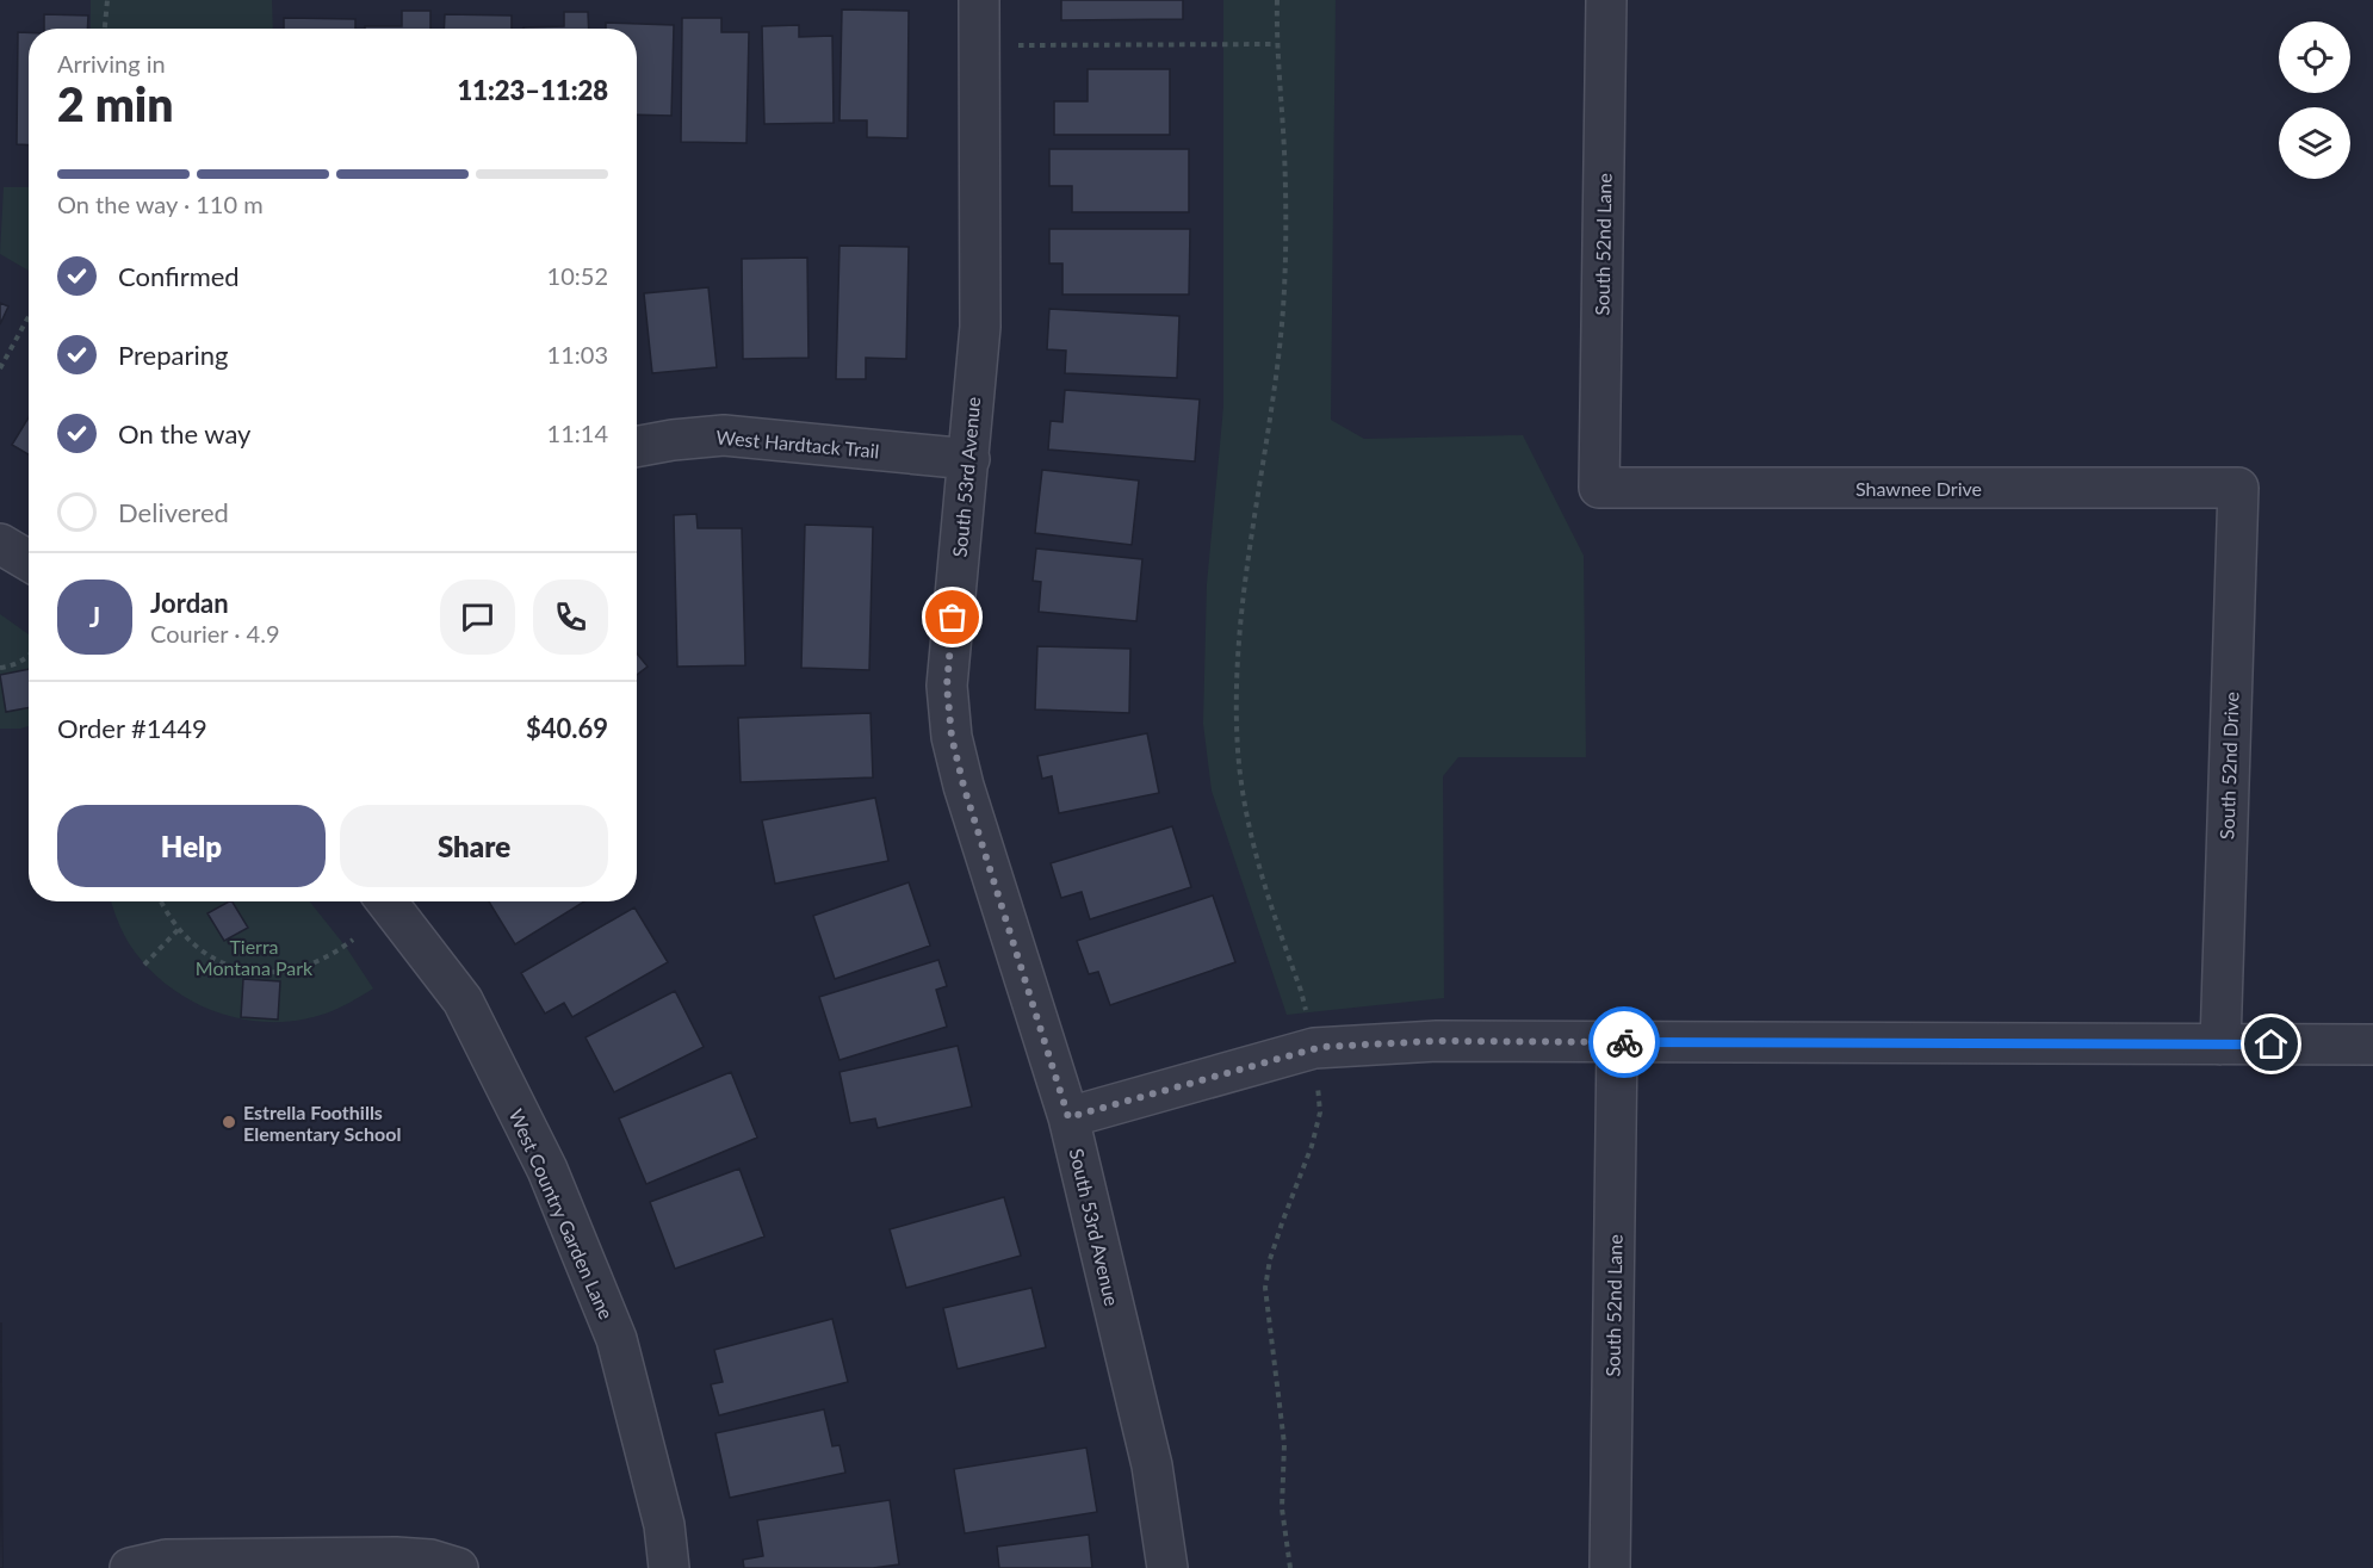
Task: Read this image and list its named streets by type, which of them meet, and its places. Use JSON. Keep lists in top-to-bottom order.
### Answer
{
  "streets": {
    "street": [
      "South 52nd Lane",
      "West Hardtack Trail",
      "South 53rd Avenue",
      "Shawnee Drive",
      "South 52nd Drive",
      "West Country Garden Lane"
    ]
  },
  "crossings": [
    ["South 52nd Lane", "Shawnee Drive"],
    ["West Hardtack Trail", "South 53rd Avenue"],
    ["Shawnee Drive", "South 52nd Drive"]
  ],
  "parks": ["Tierra Montana Park"],
  "places": ["Estrella Foothills Elementary School"],
  "page": {
    "heading": ["2 min", "Arriving in", "11:23–11:28"],
    "panel": [
      "Jordan",
      "Courier · 4.9",
      "Order #1449",
      "$40.69"
    ],
    "bar": "On the way · 110 m",
    "list": [
      ["Confirmed", "10:52"],
      ["Preparing", "11:03"],
      ["On the way", "11:14"],
      "Delivered"
    ],
    "round": "J",
    "buttons": ["Help", "Share"]
  }
}
